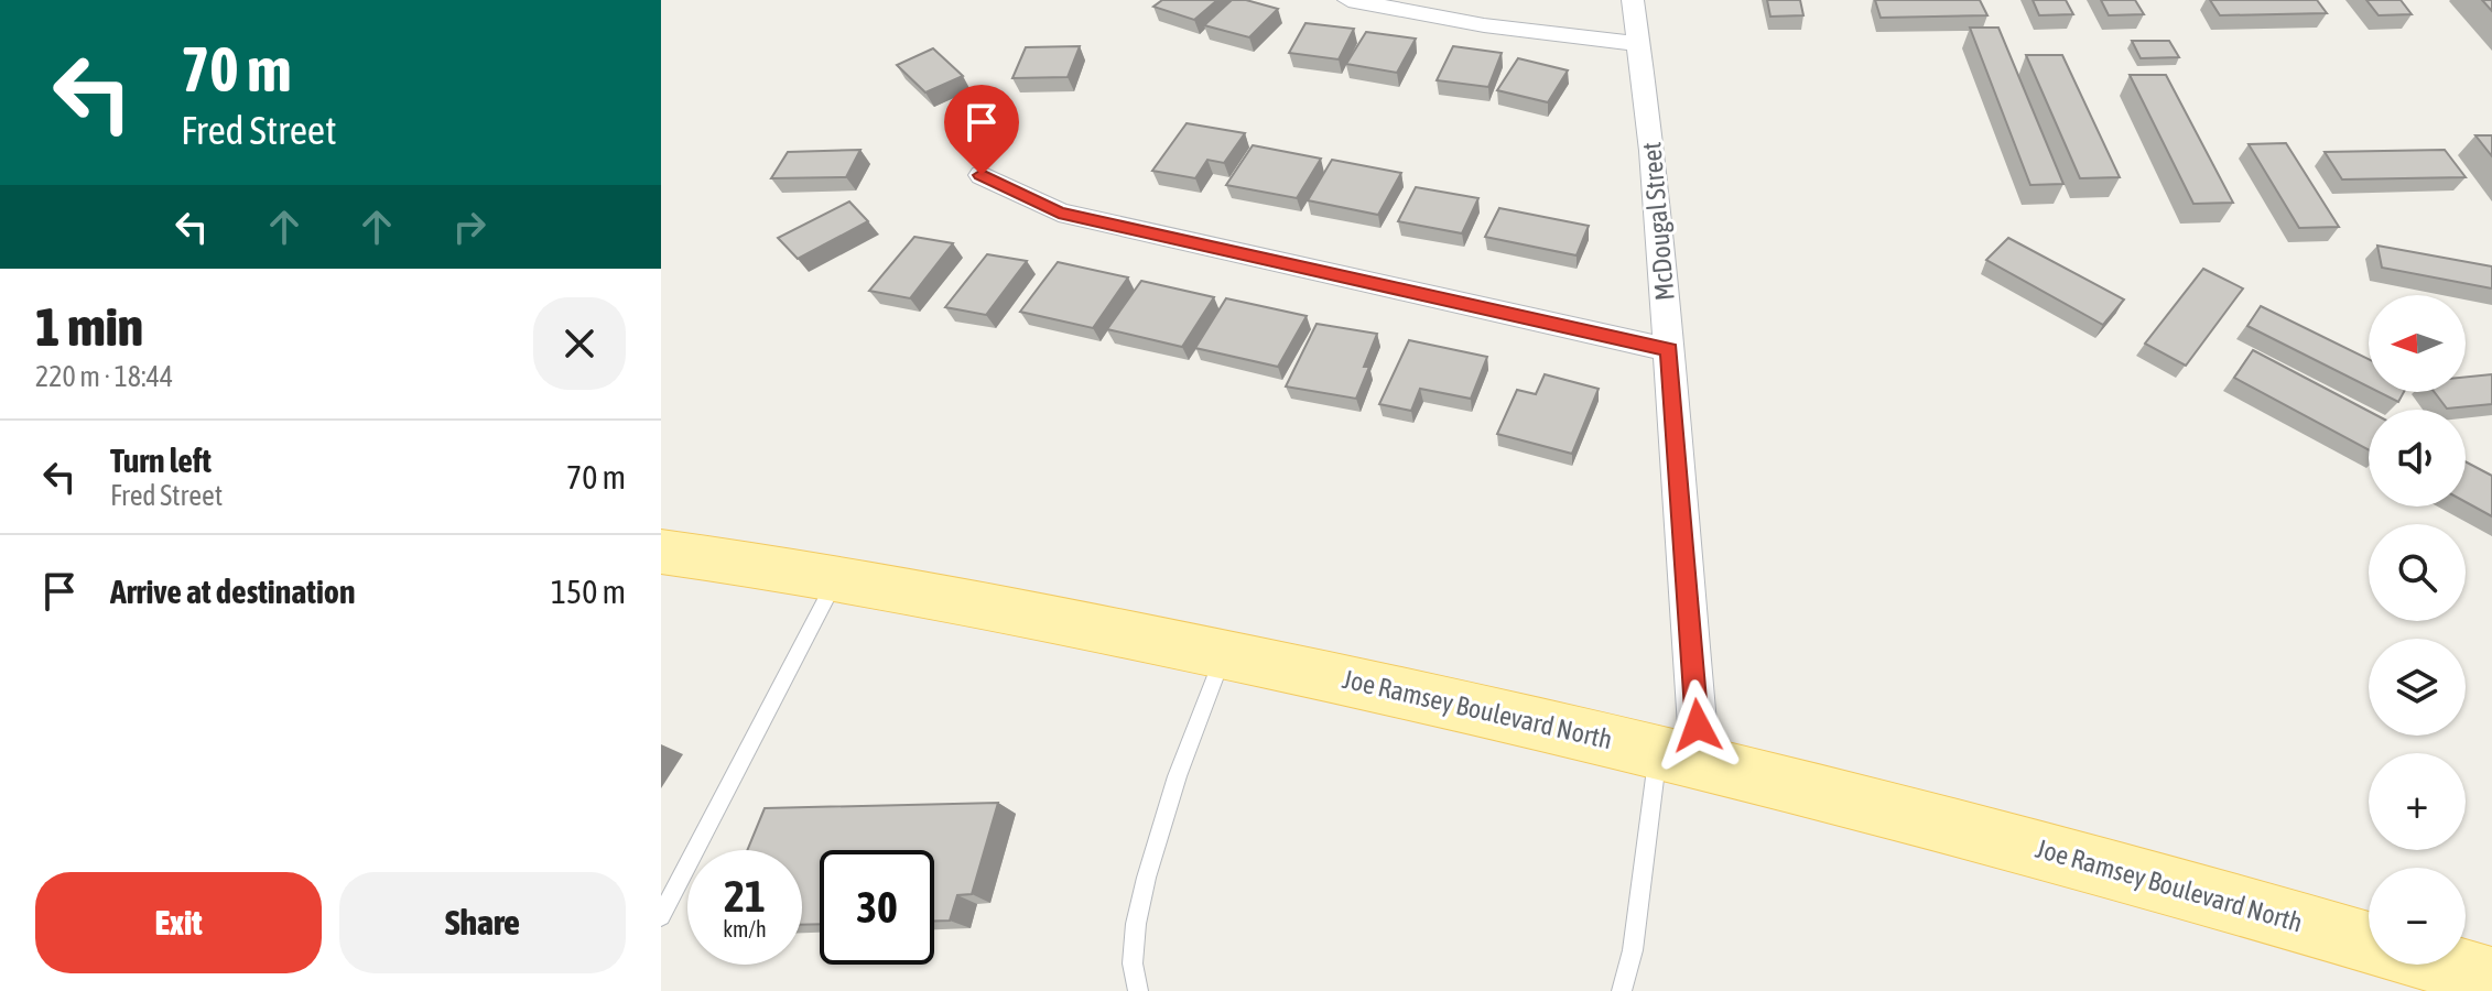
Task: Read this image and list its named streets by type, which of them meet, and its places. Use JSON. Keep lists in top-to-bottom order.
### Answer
{
  "streets": {
    "main road": ["Joe Ramsey Boulevard North"],
    "street": ["McDougal Street"]
  },
  "crossings": [
    ["McDougal Street", "Joe Ramsey Boulevard North"]
  ],
  "north": "left",
  "page": {
    "turn": ["70 m", "Fred Street"],
    "heading": ["1 min", "220 m · 18:44"],
    "map_buttons": ["+", "−"],
    "list": [
      {
        "name": "Turn left",
        "note": "Fred Street",
        "value": "70 m"
      },
      {
        "name": "Arrive at destination",
        "value": "150 m"
      }
    ],
    "speed": "21 km/h",
    "limit": "30",
    "buttons": ["Exit", "Share"]
  }
}
